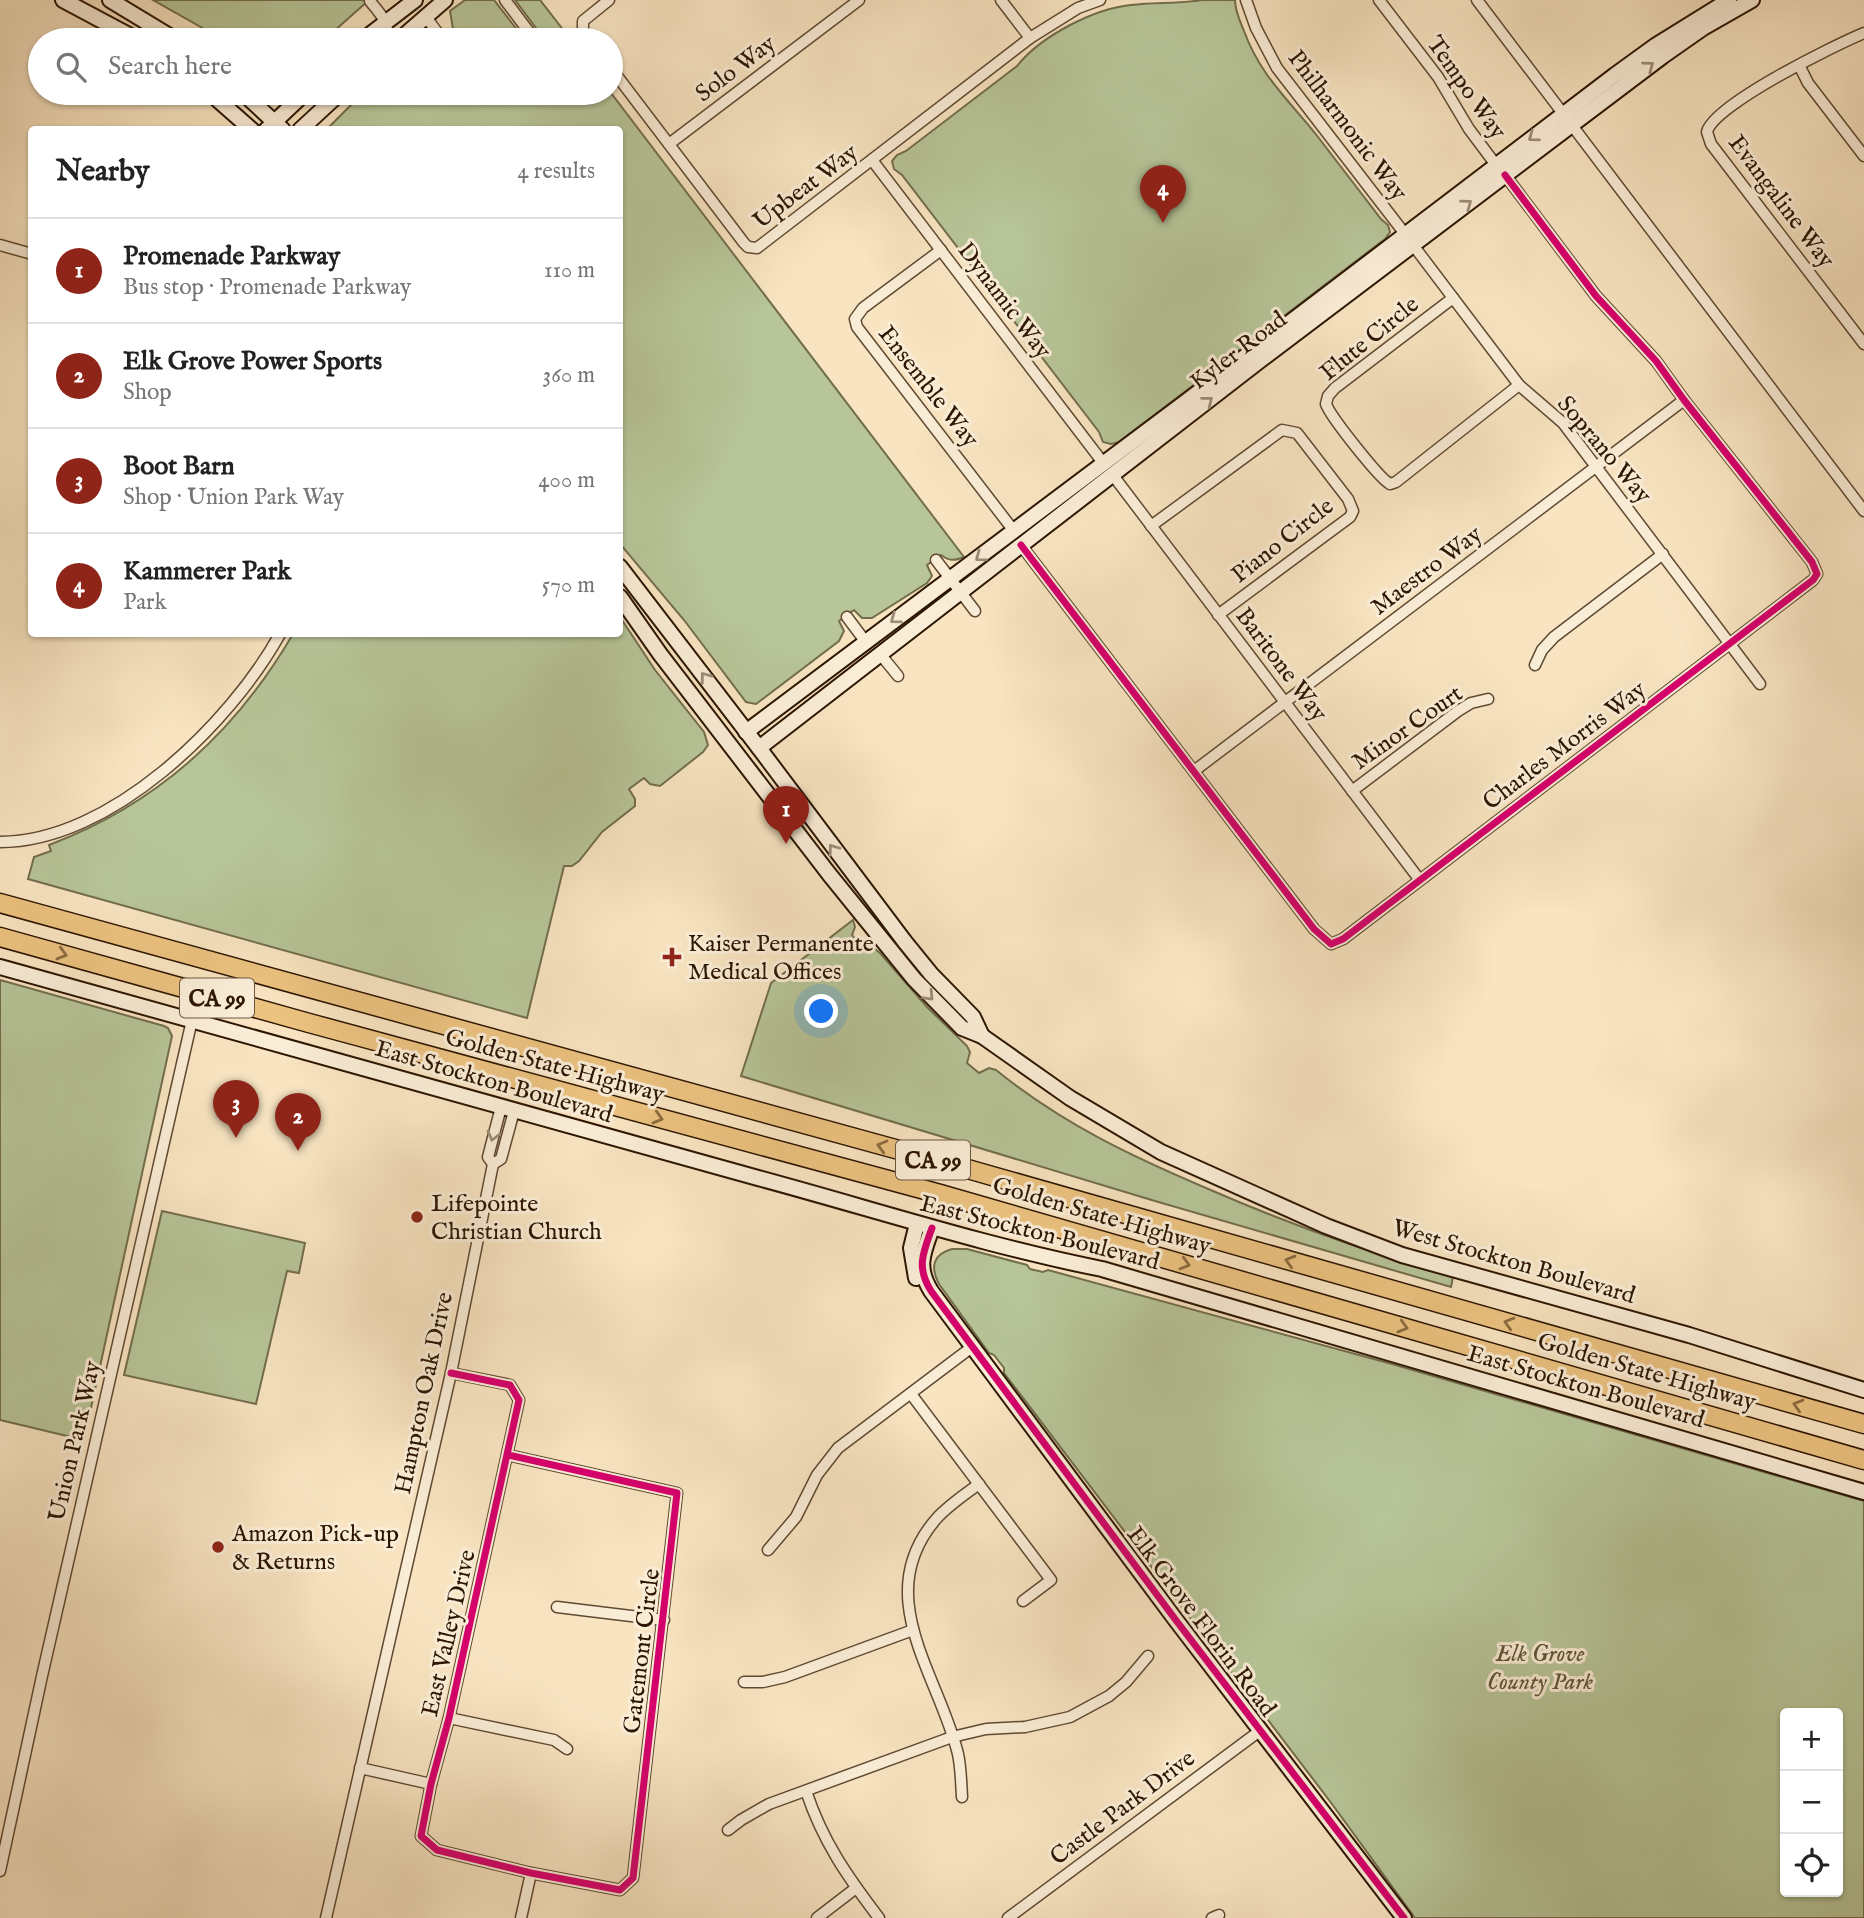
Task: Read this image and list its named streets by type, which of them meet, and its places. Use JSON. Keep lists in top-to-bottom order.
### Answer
{
  "streets": {
    "highway": ["CA 99", "Golden State Highway"],
    "main road": [
      "Kyler Road",
      "East Stockton Boulevard",
      "West Stockton Boulevard",
      "Elk Grove Florin Road"
    ],
    "street": [
      "Solo Way",
      "Tempo Way",
      "Philharmonic Way",
      "Upbeat Way",
      "Evangaline Way",
      "Dynamic Way",
      "Flute Circle",
      "Ensemble Way",
      "Soprano Way",
      "Piano Circle",
      "Maestro Way",
      "Baritone Way",
      "Minor Court",
      "Charles Morris Way",
      "Hampton Oak Drive",
      "Union Park Way",
      "East Valley Drive",
      "Gatemont Circle",
      "Castle Park Drive"
    ]
  },
  "crossings": [
    ["Solo Way", "Upbeat Way"],
    ["Tempo Way", "Kyler Road"],
    ["Tempo Way", "Charles Morris Way"],
    ["Philharmonic Way", "Kyler Road"],
    ["Philharmonic Way", "Soprano Way"],
    ["Upbeat Way", "Dynamic Way"],
    ["Dynamic Way", "Kyler Road"],
    ["Dynamic Way", "Ensemble Way"],
    ["Dynamic Way", "Baritone Way"],
    ["Flute Circle", "Soprano Way"],
    ["Kyler Road", "Ensemble Way"],
    ["Kyler Road", "Soprano Way"],
    ["Kyler Road", "Baritone Way"],
    ["Kyler Road", "Charles Morris Way"],
    ["Ensemble Way", "Charles Morris Way"],
    ["Soprano Way", "Maestro Way"],
    ["Soprano Way", "Charles Morris Way"],
    ["Piano Circle", "Baritone Way"],
    ["Maestro Way", "Baritone Way"],
    ["Maestro Way", "Charles Morris Way"],
    ["Baritone Way", "Minor Court"],
    ["Baritone Way", "Charles Morris Way"],
    ["East Stockton Boulevard", "Hampton Oak Drive"],
    ["East Stockton Boulevard", "Union Park Way"],
    ["East Stockton Boulevard", "Elk Grove Florin Road"],
    ["Hampton Oak Drive", "East Valley Drive"],
    ["Elk Grove Florin Road", "Castle Park Drive"],
    ["East Valley Drive", "Gatemont Circle"]
  ],
  "parks": ["Elk Grove County Park"],
  "places": {
    "health": ["Kaiser Permanente Medical Offices"],
    "other": ["Lifepointe Christian Church", "Amazon Pick-up & Returns"]
  },
  "page": {
    "search": "Search here",
    "heading": ["Nearby", "4 results"],
    "pins": [
      "4",
      "1",
      "3",
      "2"
    ],
    "list": [
      {
        "mark": "1",
        "name": "Promenade Parkway",
        "note": "Bus stop · Promenade Parkway",
        "value": "110 m"
      },
      {
        "mark": "2",
        "name": "Elk Grove Power Sports",
        "note": "Shop",
        "value": "360 m"
      },
      {
        "mark": "3",
        "name": "Boot Barn",
        "note": "Shop · Union Park Way",
        "value": "400 m"
      },
      {
        "mark": "4",
        "name": "Kammerer Park",
        "note": "Park",
        "value": "570 m"
      }
    ],
    "map_buttons": ["+", "−"]
  }
}
